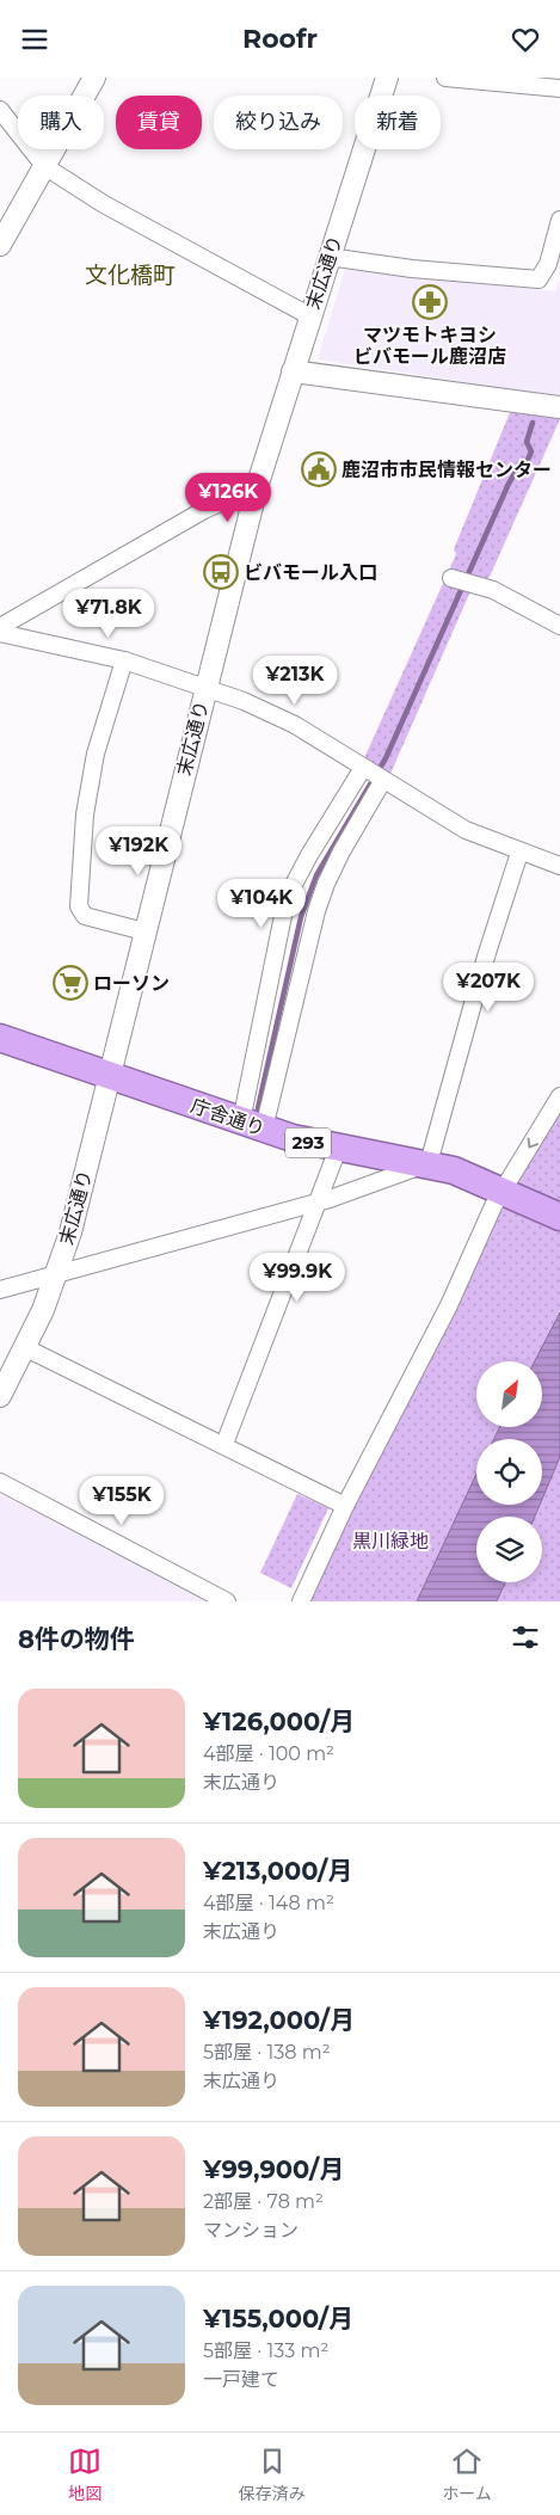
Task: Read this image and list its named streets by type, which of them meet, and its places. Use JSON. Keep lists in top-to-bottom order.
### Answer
{
  "streets": {
    "highway": ["庁舎通り", "293"],
    "street": ["末広通り"]
  },
  "crossings": [
    ["末広通り", "庁舎通り"]
  ],
  "districts": ["文化橋町"],
  "parks": ["黒川緑地"],
  "places": {
    "pharmacy": ["マツモトキヨシ ビバモール鹿沼店"],
    "public building": ["鹿沼市市民情報センター"],
    "bus stop": ["ビバモール入口"],
    "supermarket": ["ローソン"]
  },
  "north": "top right",
  "page": {
    "header": "Roofr",
    "chip": [
      "購入",
      "賃貸",
      "絞り込み",
      "新着"
    ],
    "price": [
      "¥126K",
      "¥71.8K",
      "¥213K",
      "¥192K",
      "¥104K",
      "¥207K",
      "¥99.9K",
      "¥155K"
    ],
    "heading": "8件の物件",
    "list": [
      {
        "name": "¥126,000/月",
        "note": "4部屋 · 100 m² · 末広通り"
      },
      {
        "name": "¥213,000/月",
        "note": "4部屋 · 148 m² · 末広通り"
      },
      {
        "name": "¥192,000/月",
        "note": "5部屋 · 138 m² · 末広通り"
      },
      {
        "name": "¥99,900/月",
        "note": "2部屋 · 78 m² · マンション"
      },
      {
        "name": "¥155,000/月",
        "note": "5部屋 · 133 m² · 一戸建て"
      }
    ],
    "tabs": ["地図", "保存済み", "ホーム"]
  }
}
